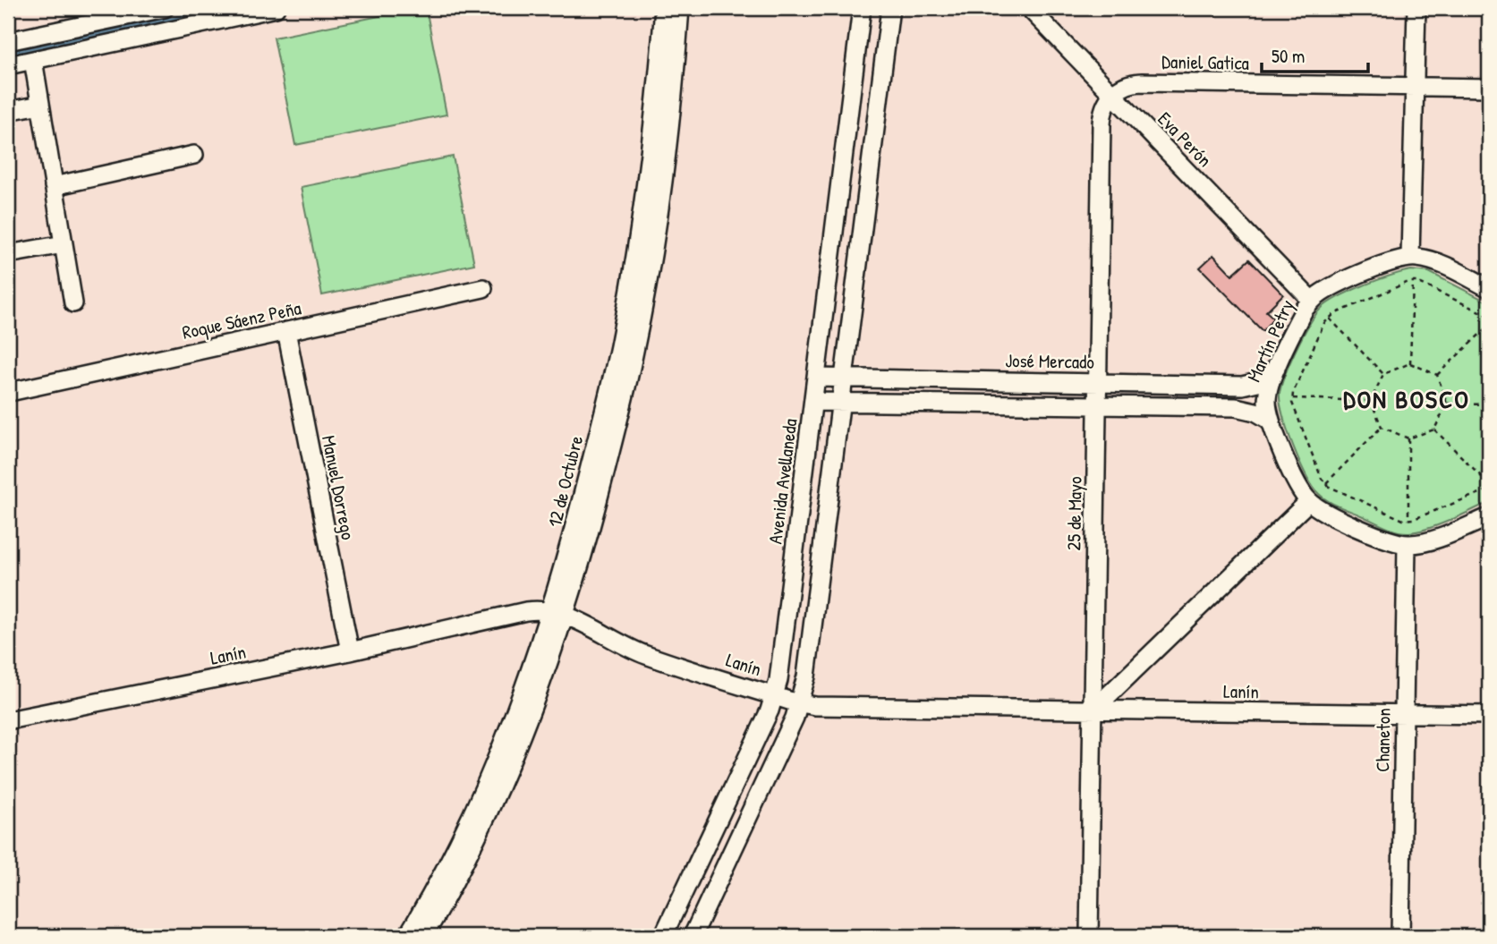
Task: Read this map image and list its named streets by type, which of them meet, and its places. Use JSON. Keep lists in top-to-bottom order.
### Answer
{
  "streets": {
    "street": [
      "Daniel Gatica",
      "Eva Perón",
      "Roque Sáenz Peña",
      "Martín Petry",
      "José Mercado",
      "12 de Octubre",
      "Avenida Avellaneda",
      "Manuel Dorrego",
      "25 de Mayo",
      "Lanín",
      "Chaneton"
    ]
  },
  "crossings": [
    ["Daniel Gatica", "Eva Perón"],
    ["Daniel Gatica", "25 de Mayo"],
    ["Eva Perón", "Martín Petry"],
    ["Eva Perón", "25 de Mayo"],
    ["Roque Sáenz Peña", "Manuel Dorrego"],
    ["Martín Petry", "José Mercado"],
    ["Martín Petry", "Chaneton"],
    ["José Mercado", "Avenida Avellaneda"],
    ["José Mercado", "25 de Mayo"],
    ["12 de Octubre", "Lanín"],
    ["Avenida Avellaneda", "Lanín"],
    ["Manuel Dorrego", "Lanín"],
    ["25 de Mayo", "Lanín"],
    ["Lanín", "Chaneton"]
  ],
  "districts": ["DON BOSCO"],
  "scale_bar": "50 m"
}
